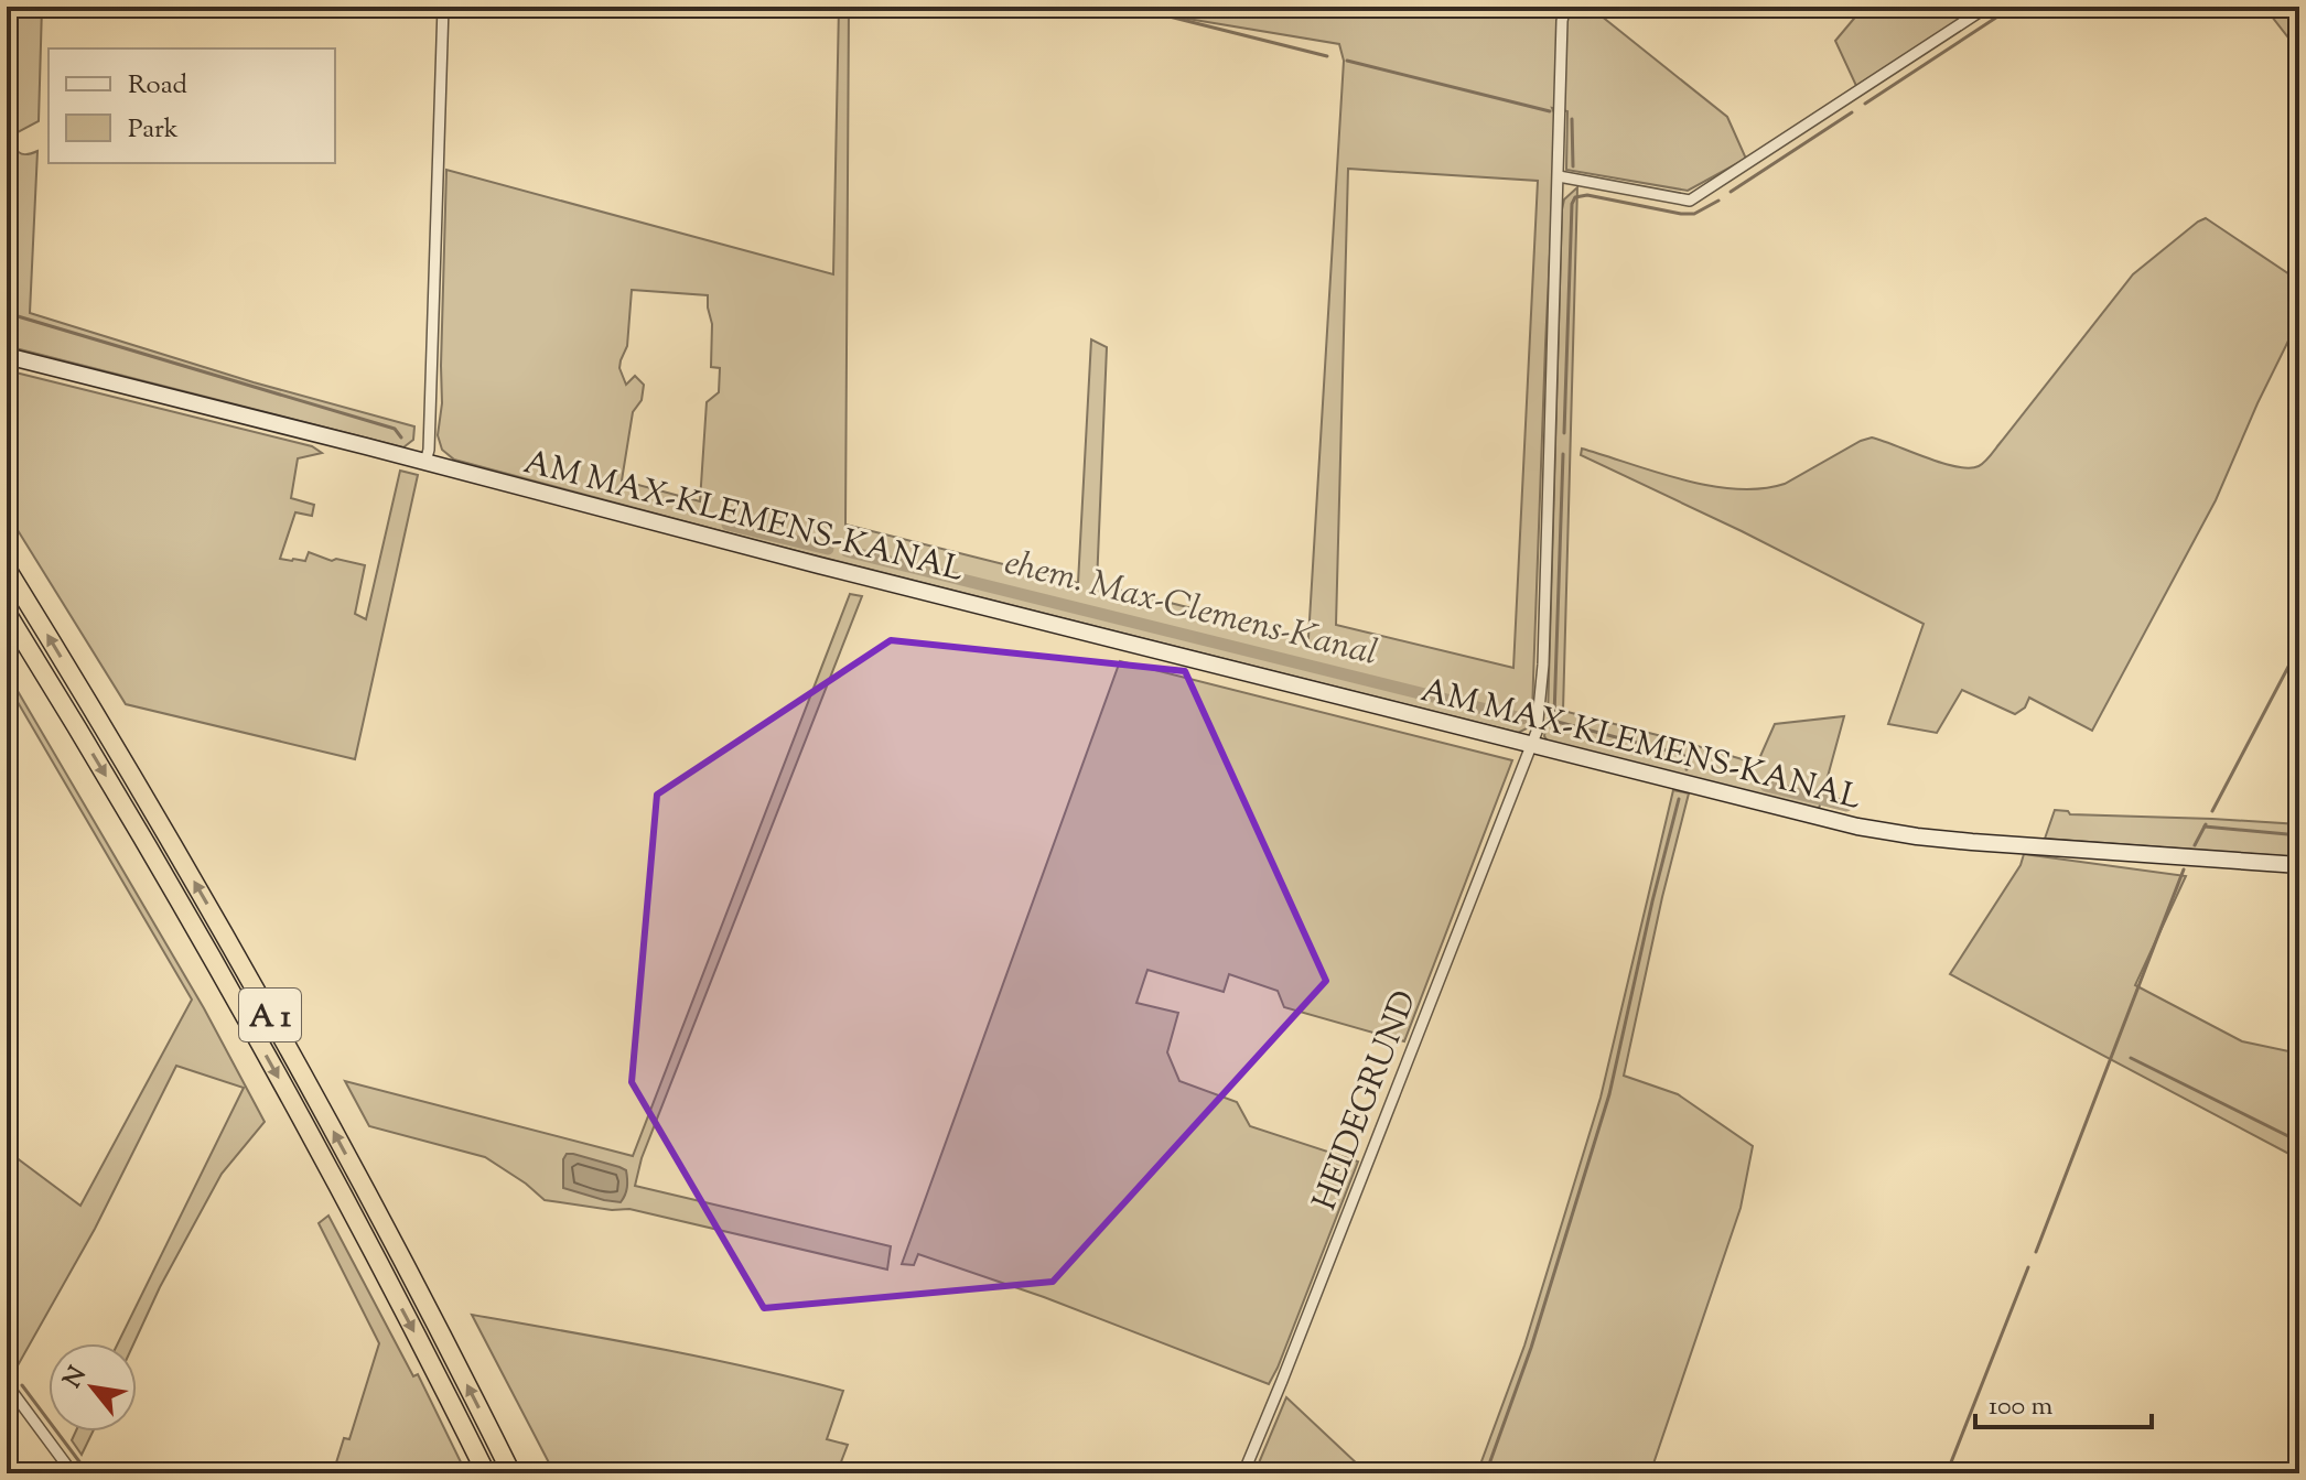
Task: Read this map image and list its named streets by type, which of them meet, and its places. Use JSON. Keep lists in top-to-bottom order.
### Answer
{
  "streets": {
    "highway": ["A 1"],
    "main road": ["AM MAX-KLEMENS-KANAL"],
    "street": ["HEIDEGRUND"]
  },
  "crossings": [
    ["AM MAX-KLEMENS-KANAL", "HEIDEGRUND"]
  ],
  "water": ["ehem. Max-Clemens-Kanal"],
  "legend": ["Road", "Park"],
  "scale_bar": "100 m",
  "north": "top left"
}
